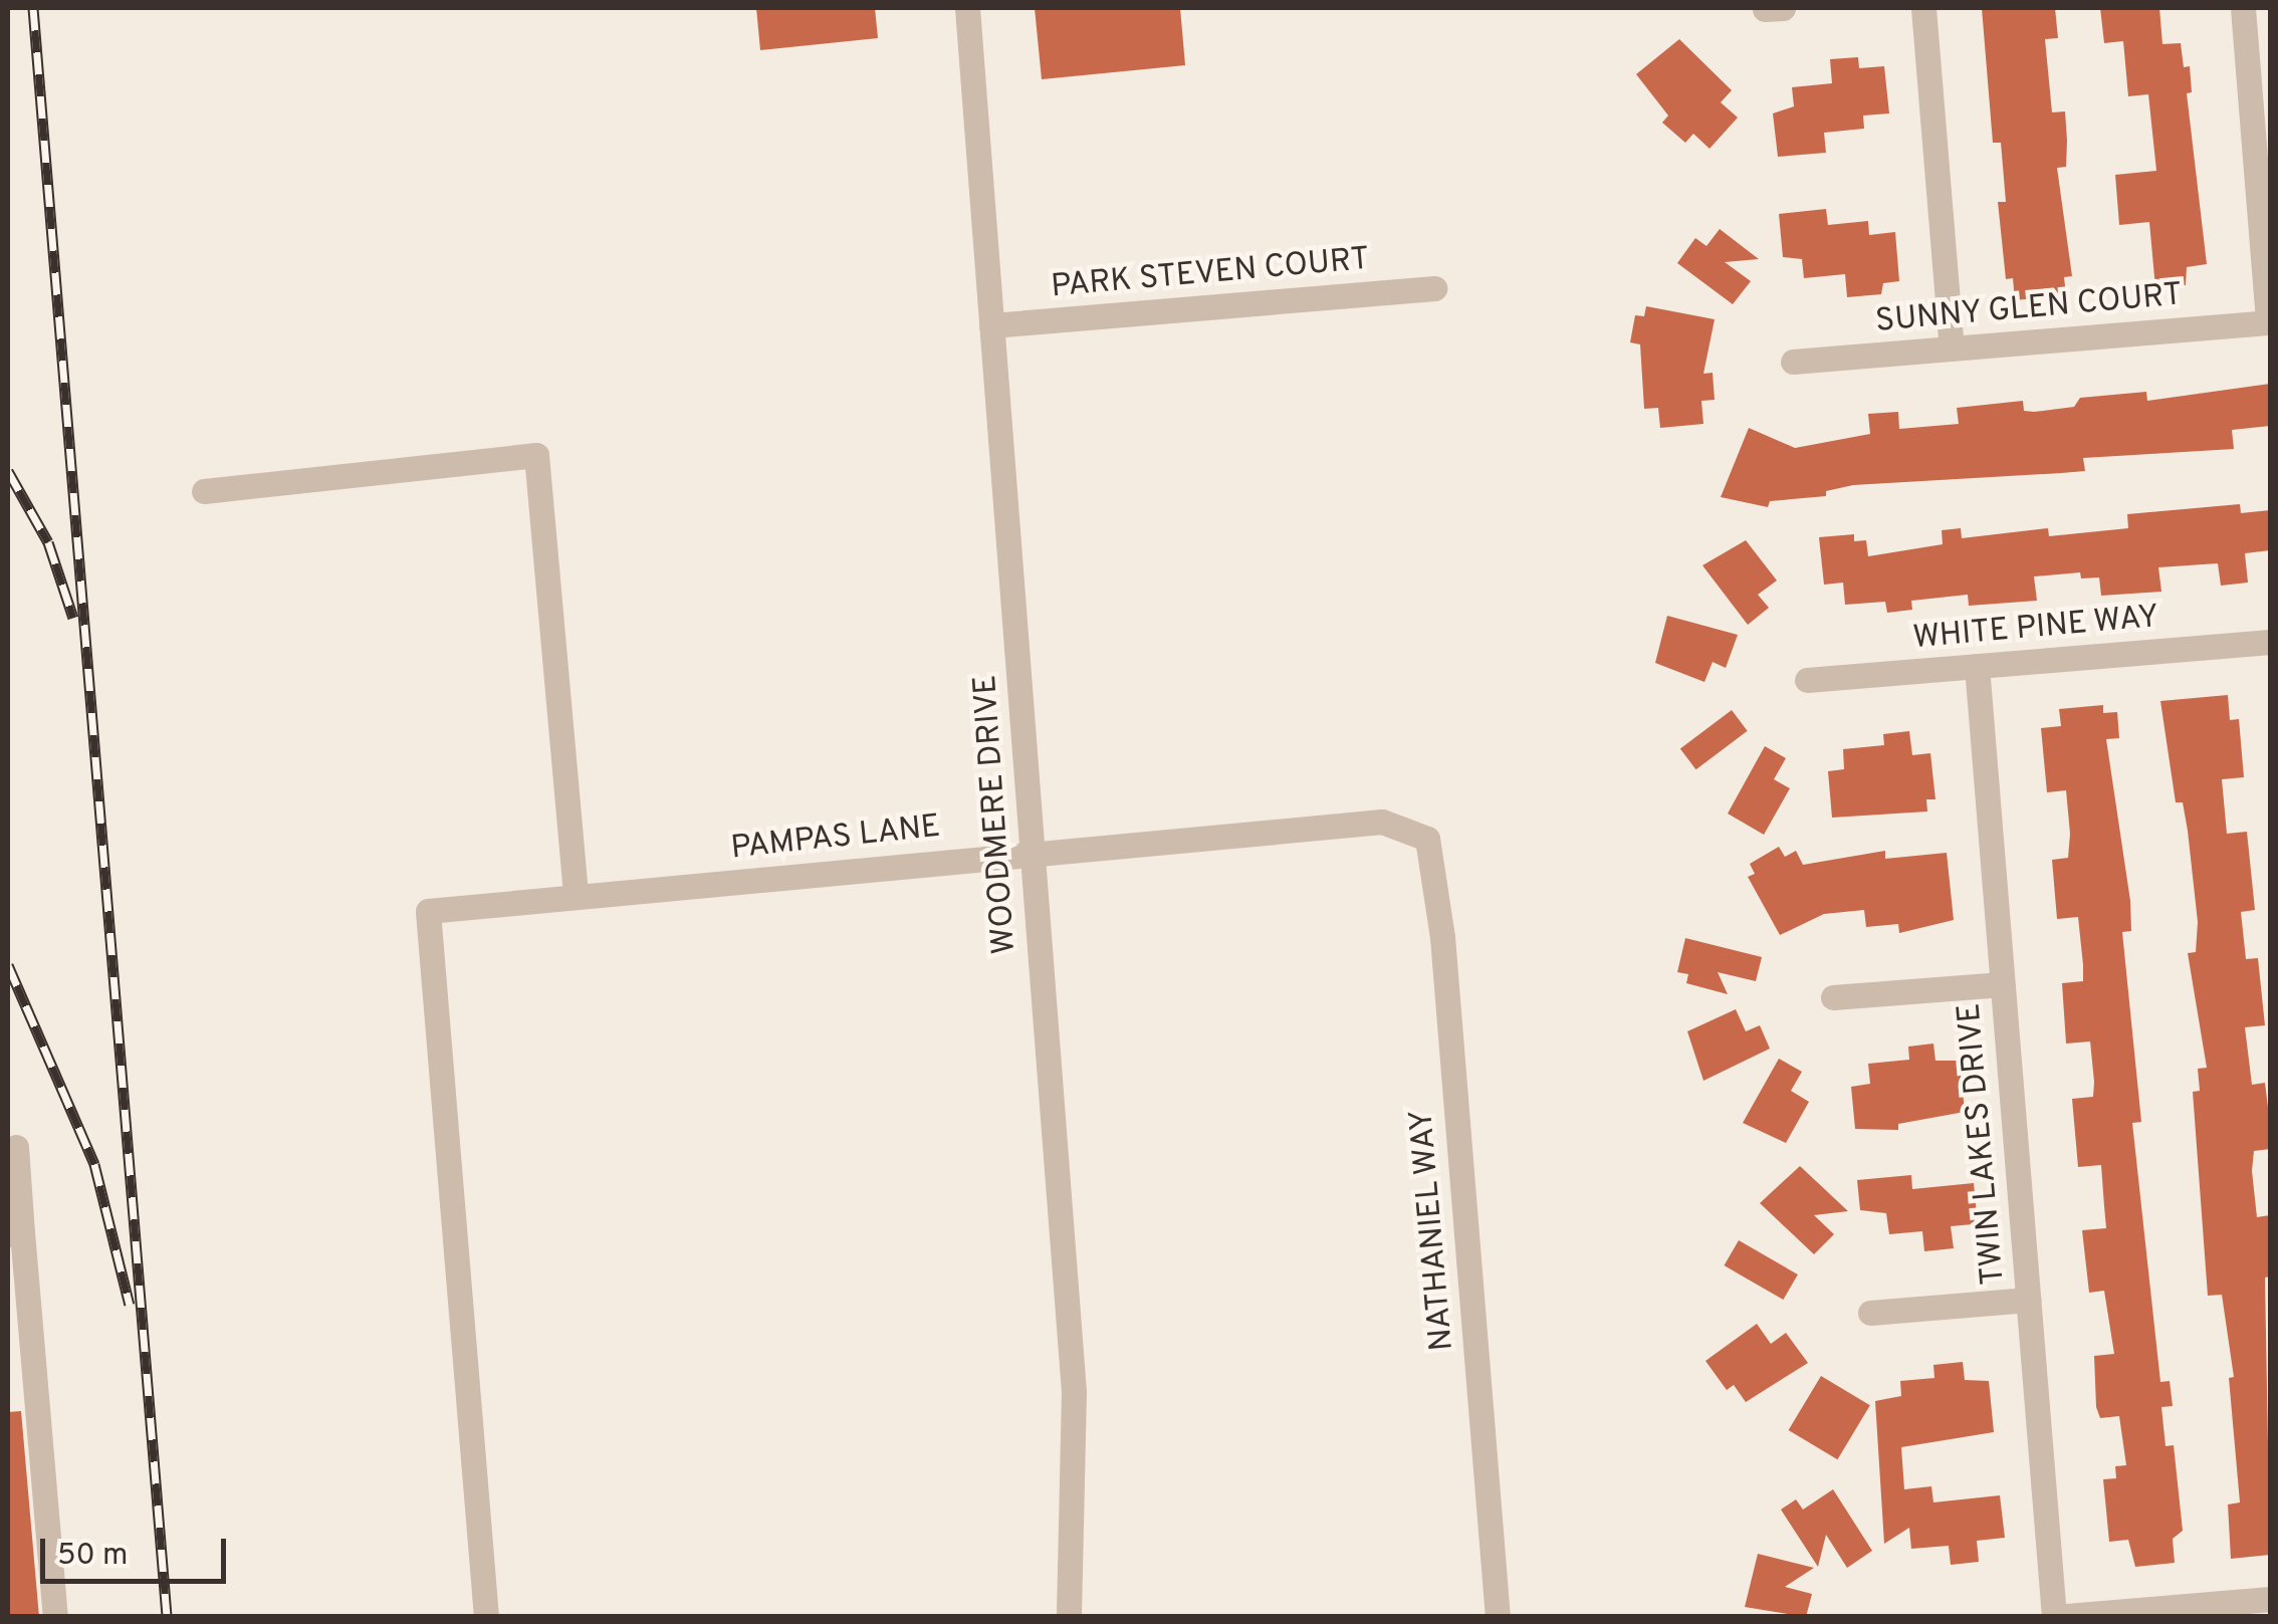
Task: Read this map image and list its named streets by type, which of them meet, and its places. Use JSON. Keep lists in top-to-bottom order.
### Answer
{
  "streets": {
    "street": [
      "PARK STEVEN COURT",
      "SUNNY GLEN COURT",
      "WHITE PINE WAY",
      "WOODMERE DRIVE",
      "PAMPAS LANE",
      "TWIN LAKES DRIVE",
      "NATHANIEL WAY"
    ]
  },
  "crossings": [
    ["PARK STEVEN COURT", "WOODMERE DRIVE"],
    ["WHITE PINE WAY", "TWIN LAKES DRIVE"],
    ["WOODMERE DRIVE", "PAMPAS LANE"],
    ["PAMPAS LANE", "NATHANIEL WAY"]
  ],
  "scale_bar": "50 m"
}
